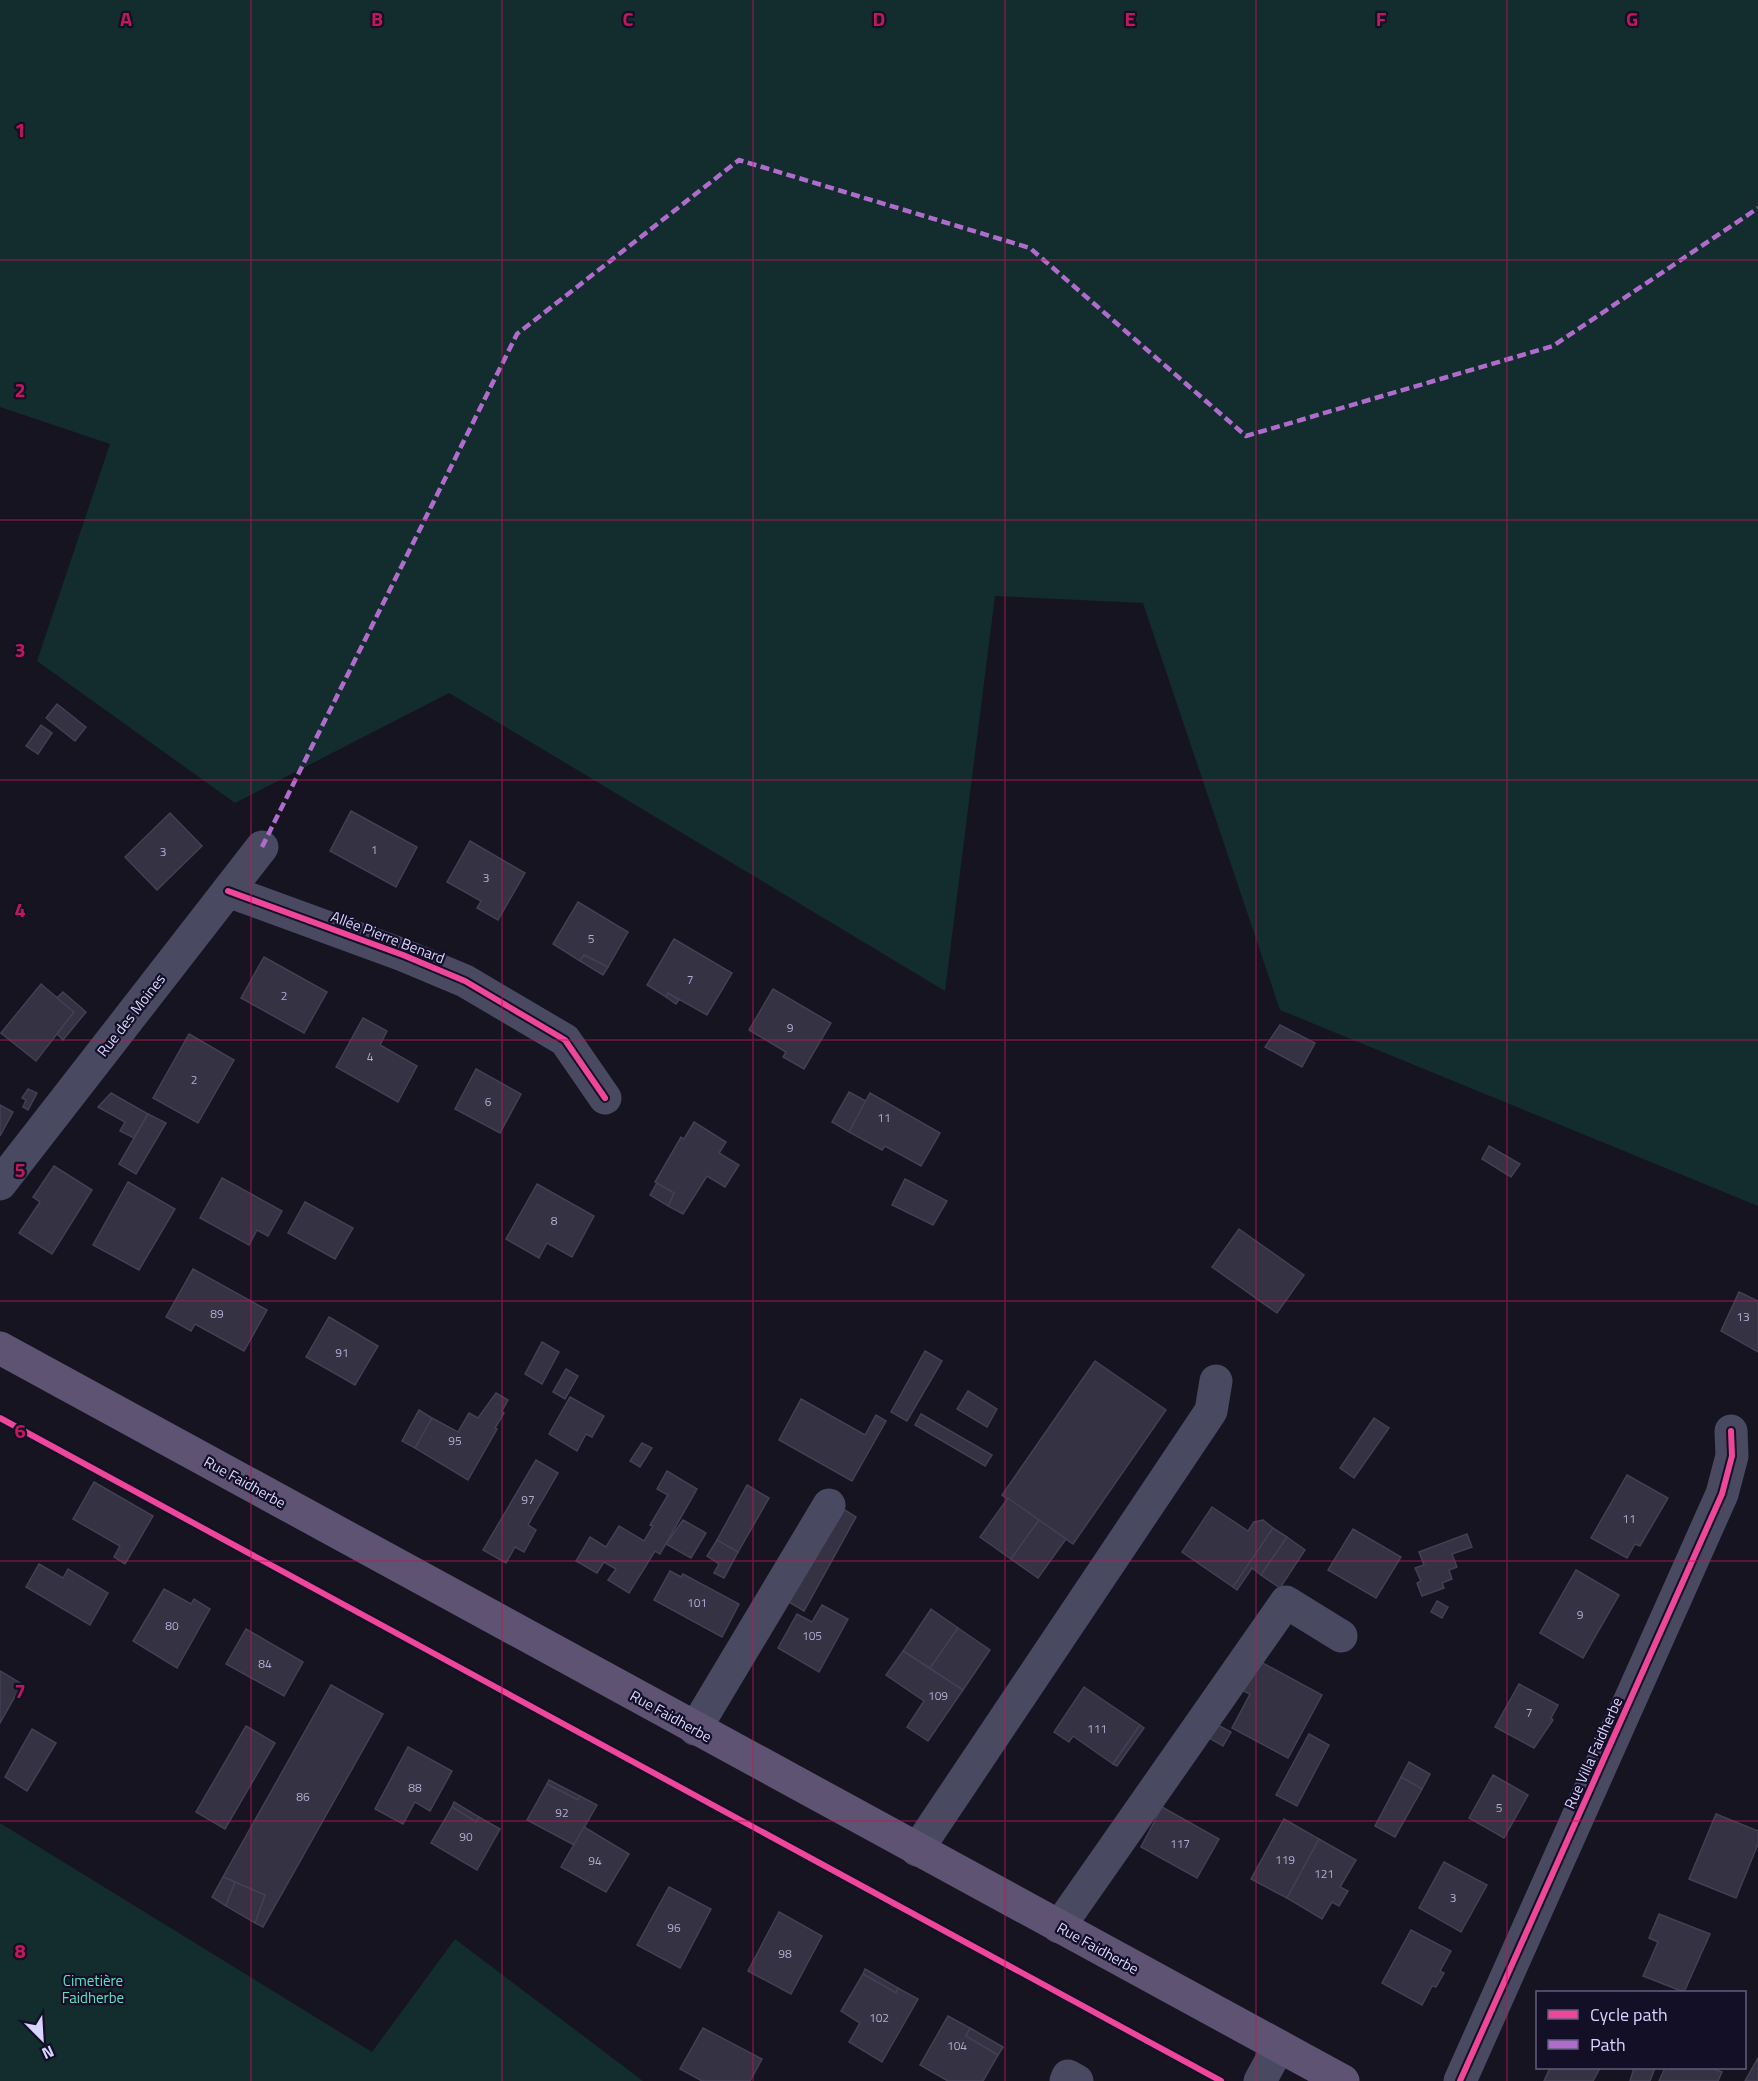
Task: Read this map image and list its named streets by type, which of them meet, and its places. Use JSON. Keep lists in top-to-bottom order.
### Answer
{
  "streets": {
    "main road": ["Rue Faidherbe"],
    "street": ["Allée Pierre Benard", "Rue des Moines", "Rue Villa Faidherbe"]
  },
  "crossings": [
    ["Allée Pierre Benard", "Rue des Moines"]
  ],
  "parks": ["Cimetière Faidherbe"],
  "house_numbers": [
    "1",
    "3",
    "3",
    "5",
    "7",
    "2",
    "9",
    "4",
    "2",
    "6",
    "11",
    "8",
    "89",
    "13",
    "91",
    "95",
    "97",
    "11",
    "101",
    "9",
    "80",
    "105",
    "84",
    "109",
    "7",
    "111",
    "88",
    "86",
    "5",
    "92",
    "90",
    "117",
    "119",
    "94",
    "121",
    "3",
    "96",
    "98",
    "102",
    "104"
  ],
  "legend": ["Cycle path", "Path"],
  "north": "bottom right",
  "grid": {
    "columns": [
      "A",
      "B",
      "C",
      "D",
      "E",
      "F",
      "G"
    ],
    "rows": [
      "1",
      "2",
      "3",
      "4",
      "5",
      "6",
      "7",
      "8"
    ]
  }
}
